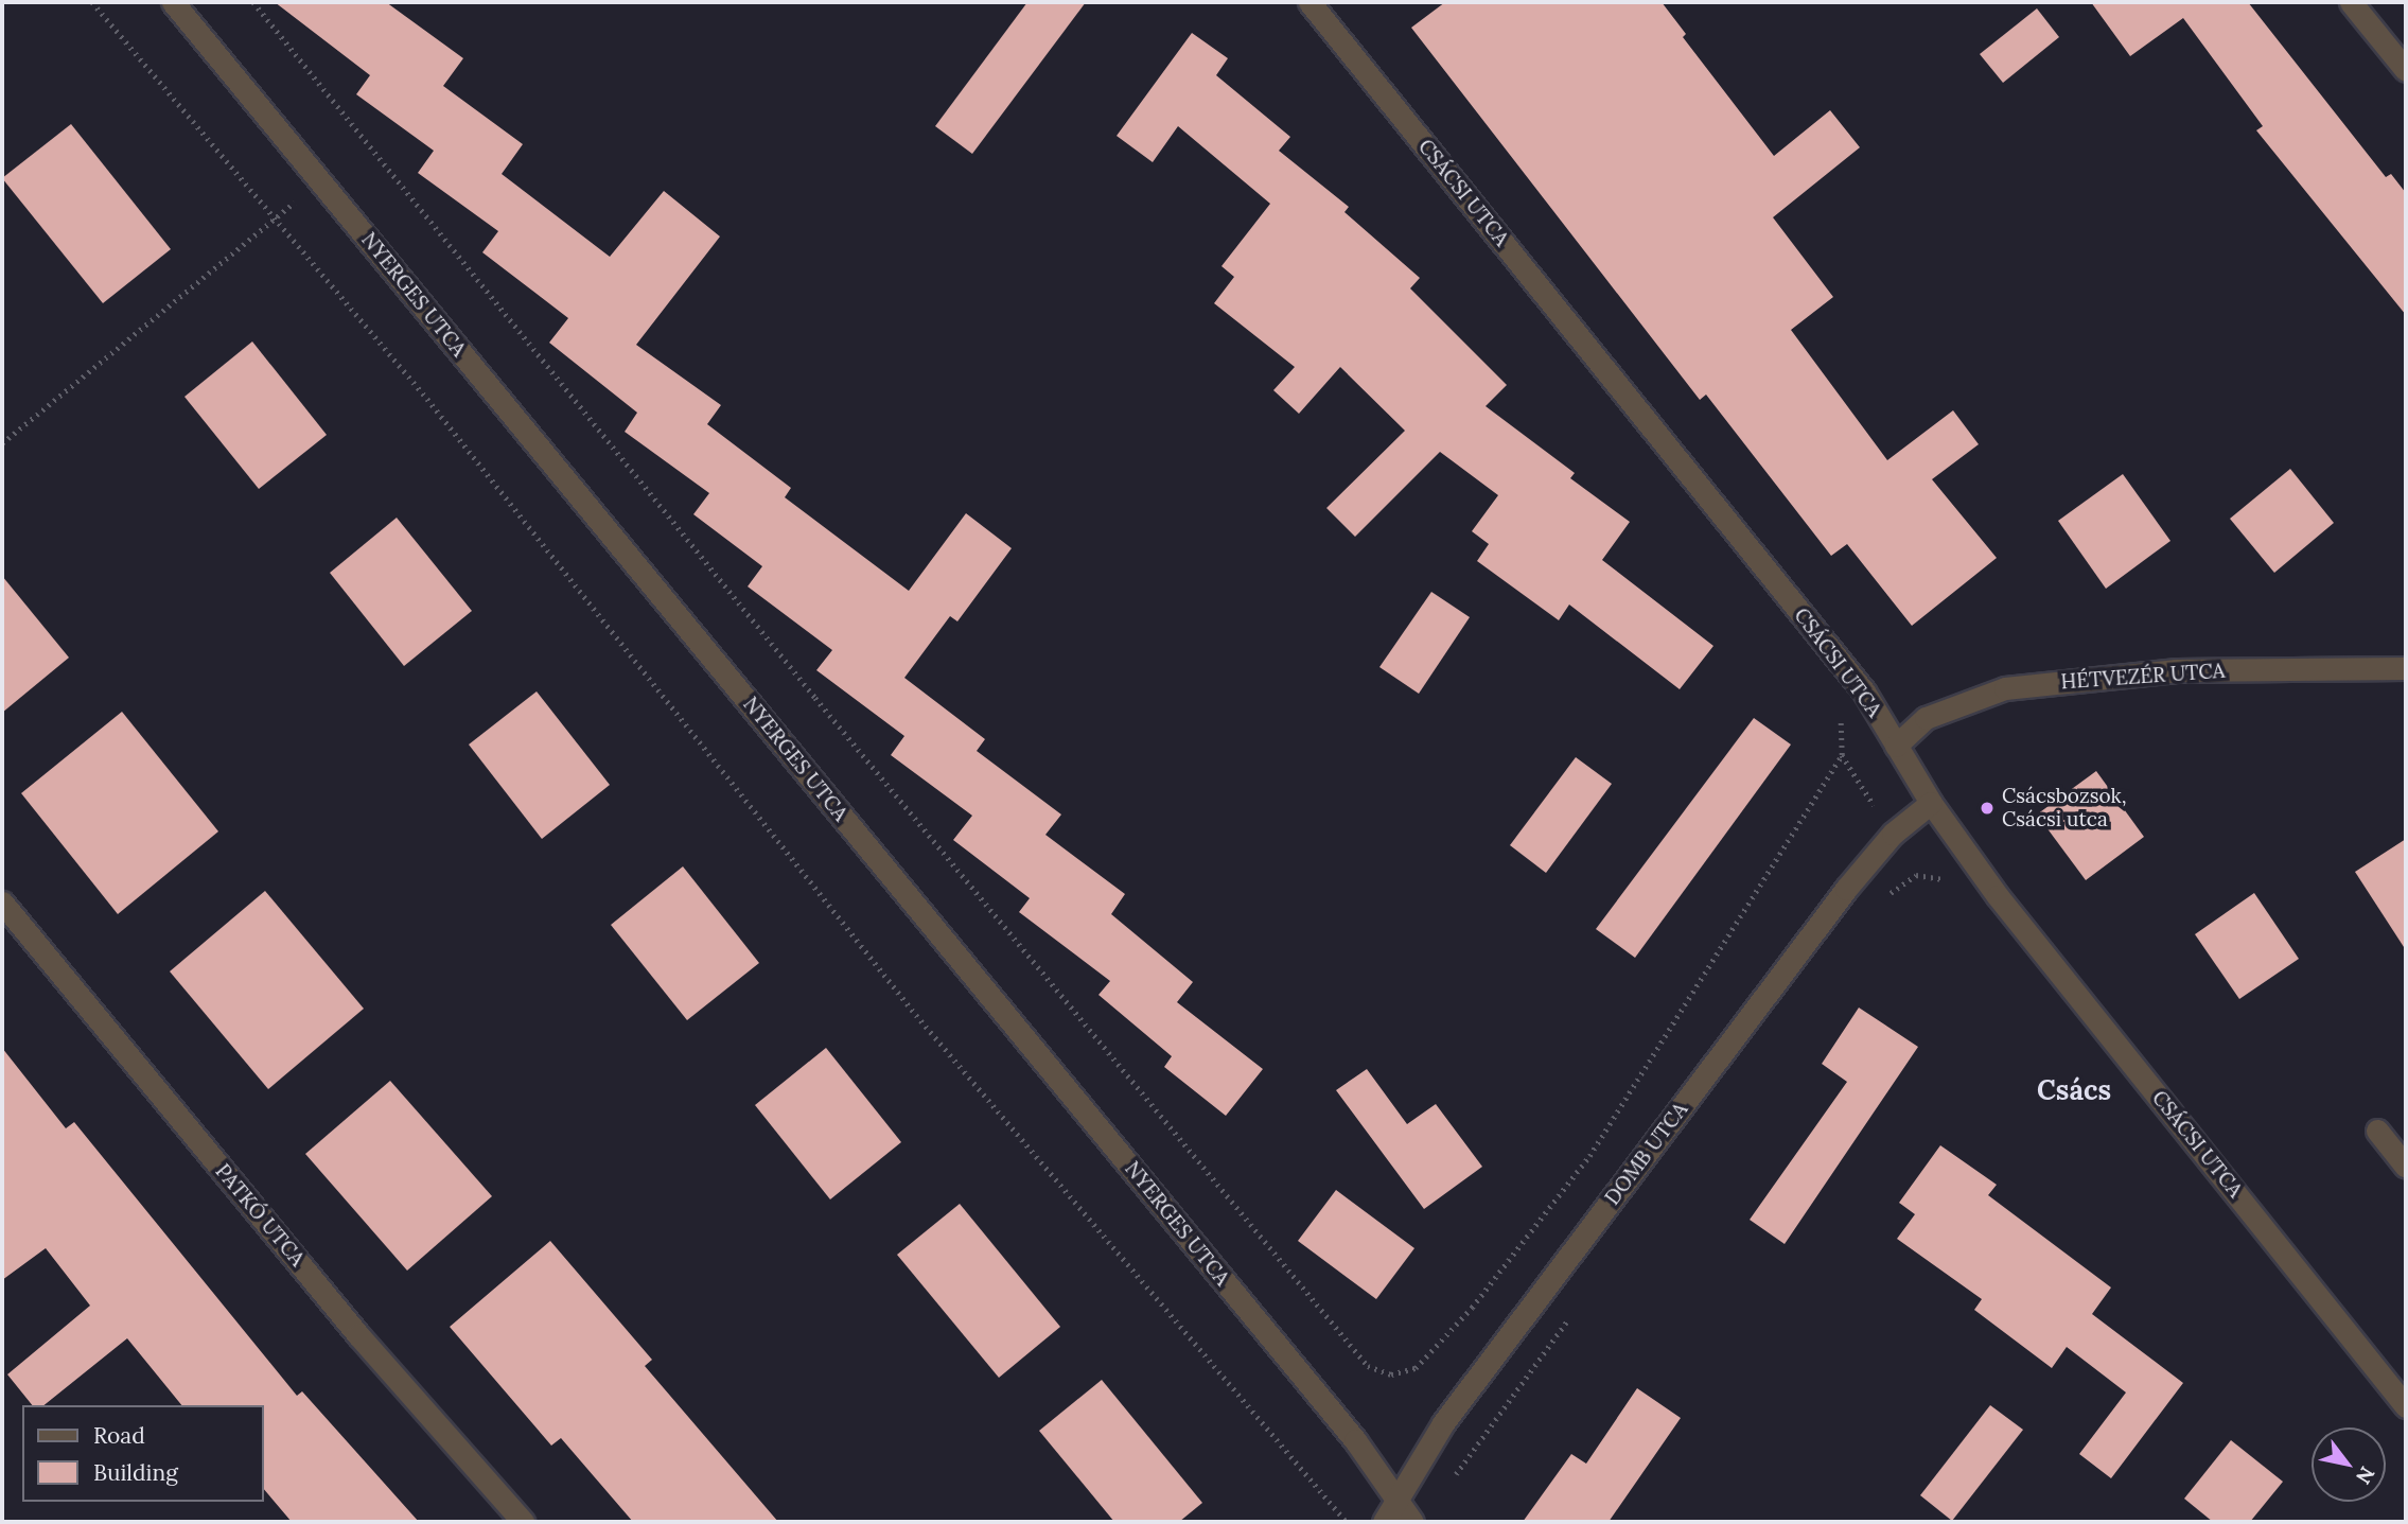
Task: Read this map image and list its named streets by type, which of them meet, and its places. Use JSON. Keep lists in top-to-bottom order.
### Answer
{
  "streets": {
    "street": [
      "CSÁCSI UTCA",
      "NYERGES UTCA",
      "HÉTVEZÉR UTCA",
      "DOMB UTCA",
      "PATKÓ UTCA"
    ]
  },
  "crossings": [
    ["CSÁCSI UTCA", "HÉTVEZÉR UTCA"],
    ["CSÁCSI UTCA", "DOMB UTCA"],
    ["NYERGES UTCA", "DOMB UTCA"]
  ],
  "districts": ["Csács"],
  "places": ["Csácsbozsok, Csácsi utca"],
  "legend": ["Road", "Building"],
  "north": "bottom right"
}
